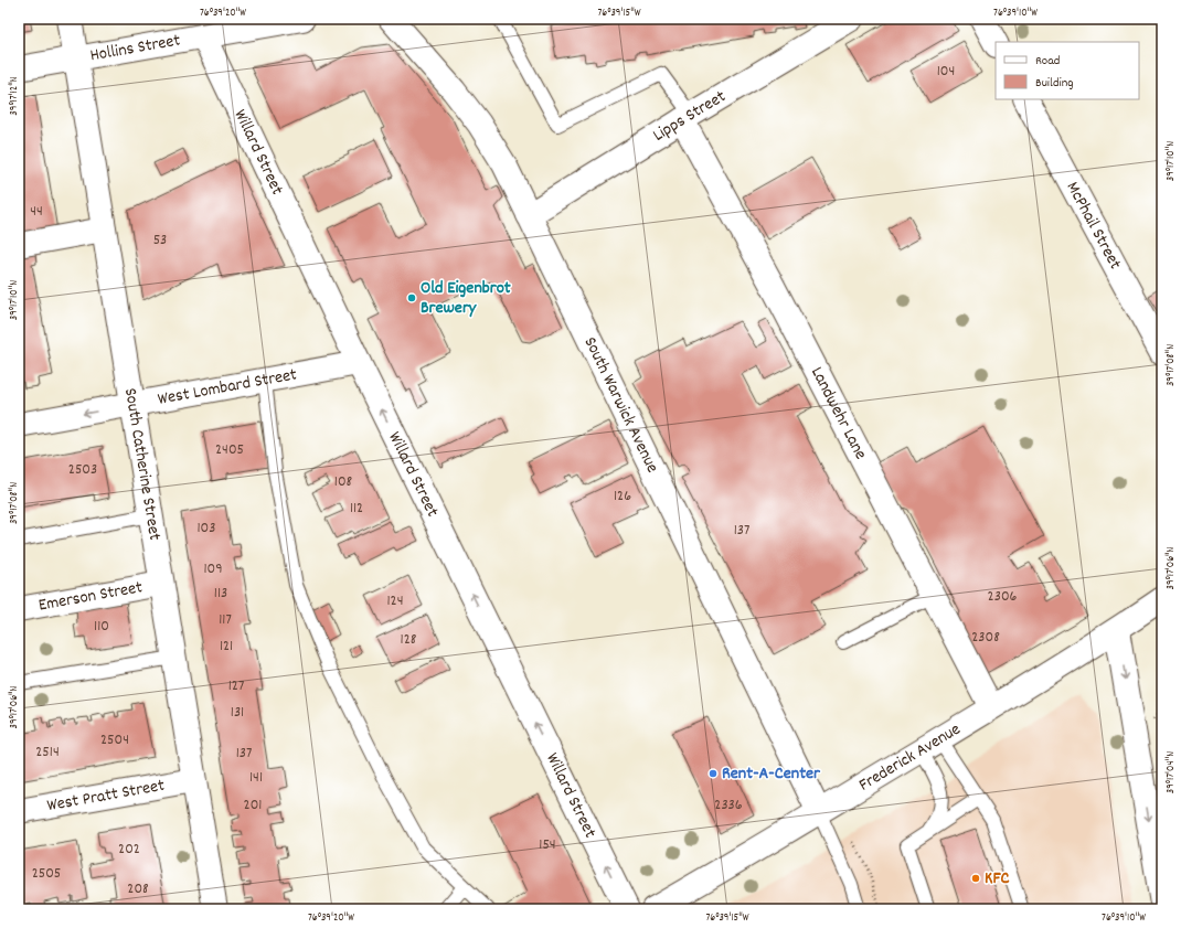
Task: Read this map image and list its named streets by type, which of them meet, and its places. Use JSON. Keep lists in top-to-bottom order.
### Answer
{
  "streets": {
    "street": [
      "Hollins Street",
      "Lipps Street",
      "Willard Street",
      "McPhail Street",
      "West Lombard Street",
      "South Warwick Avenue",
      "Landwehr Lane",
      "South Catherine Street",
      "Emerson Street",
      "Frederick Avenue",
      "West Pratt Street"
    ]
  },
  "crossings": [
    ["Hollins Street", "Willard Street"],
    ["Hollins Street", "South Catherine Street"],
    ["Lipps Street", "South Warwick Avenue"],
    ["Lipps Street", "Landwehr Lane"],
    ["Willard Street", "West Lombard Street"],
    ["West Lombard Street", "South Catherine Street"],
    ["South Warwick Avenue", "Frederick Avenue"],
    ["Landwehr Lane", "Frederick Avenue"],
    ["South Catherine Street", "Emerson Street"],
    ["South Catherine Street", "West Pratt Street"]
  ],
  "one_way": ["Willard Street"],
  "places": ["Old Eigenbrot Brewery", "Rent-A-Center", "KFC"],
  "house_numbers": [
    "104",
    "44",
    "53",
    "2405",
    "2503",
    "108",
    "126",
    "112",
    "103",
    "137",
    "109",
    "113",
    "2306",
    "124",
    "117",
    "110",
    "2308",
    "128",
    "121",
    "127",
    "131",
    "2504",
    "2514",
    "137",
    "141",
    "201",
    "2336",
    "154",
    "202",
    "2505",
    "208"
  ],
  "legend": ["Road", "Building"],
  "coordinates": [
    "76°39'20\"W",
    "76°39'15\"W",
    "76°39'10\"W",
    "39°17'12\"N",
    "39°17'10\"N",
    "39°17'08\"N",
    "39°17'06\"N",
    "39°17'04\"N"
  ]
}
